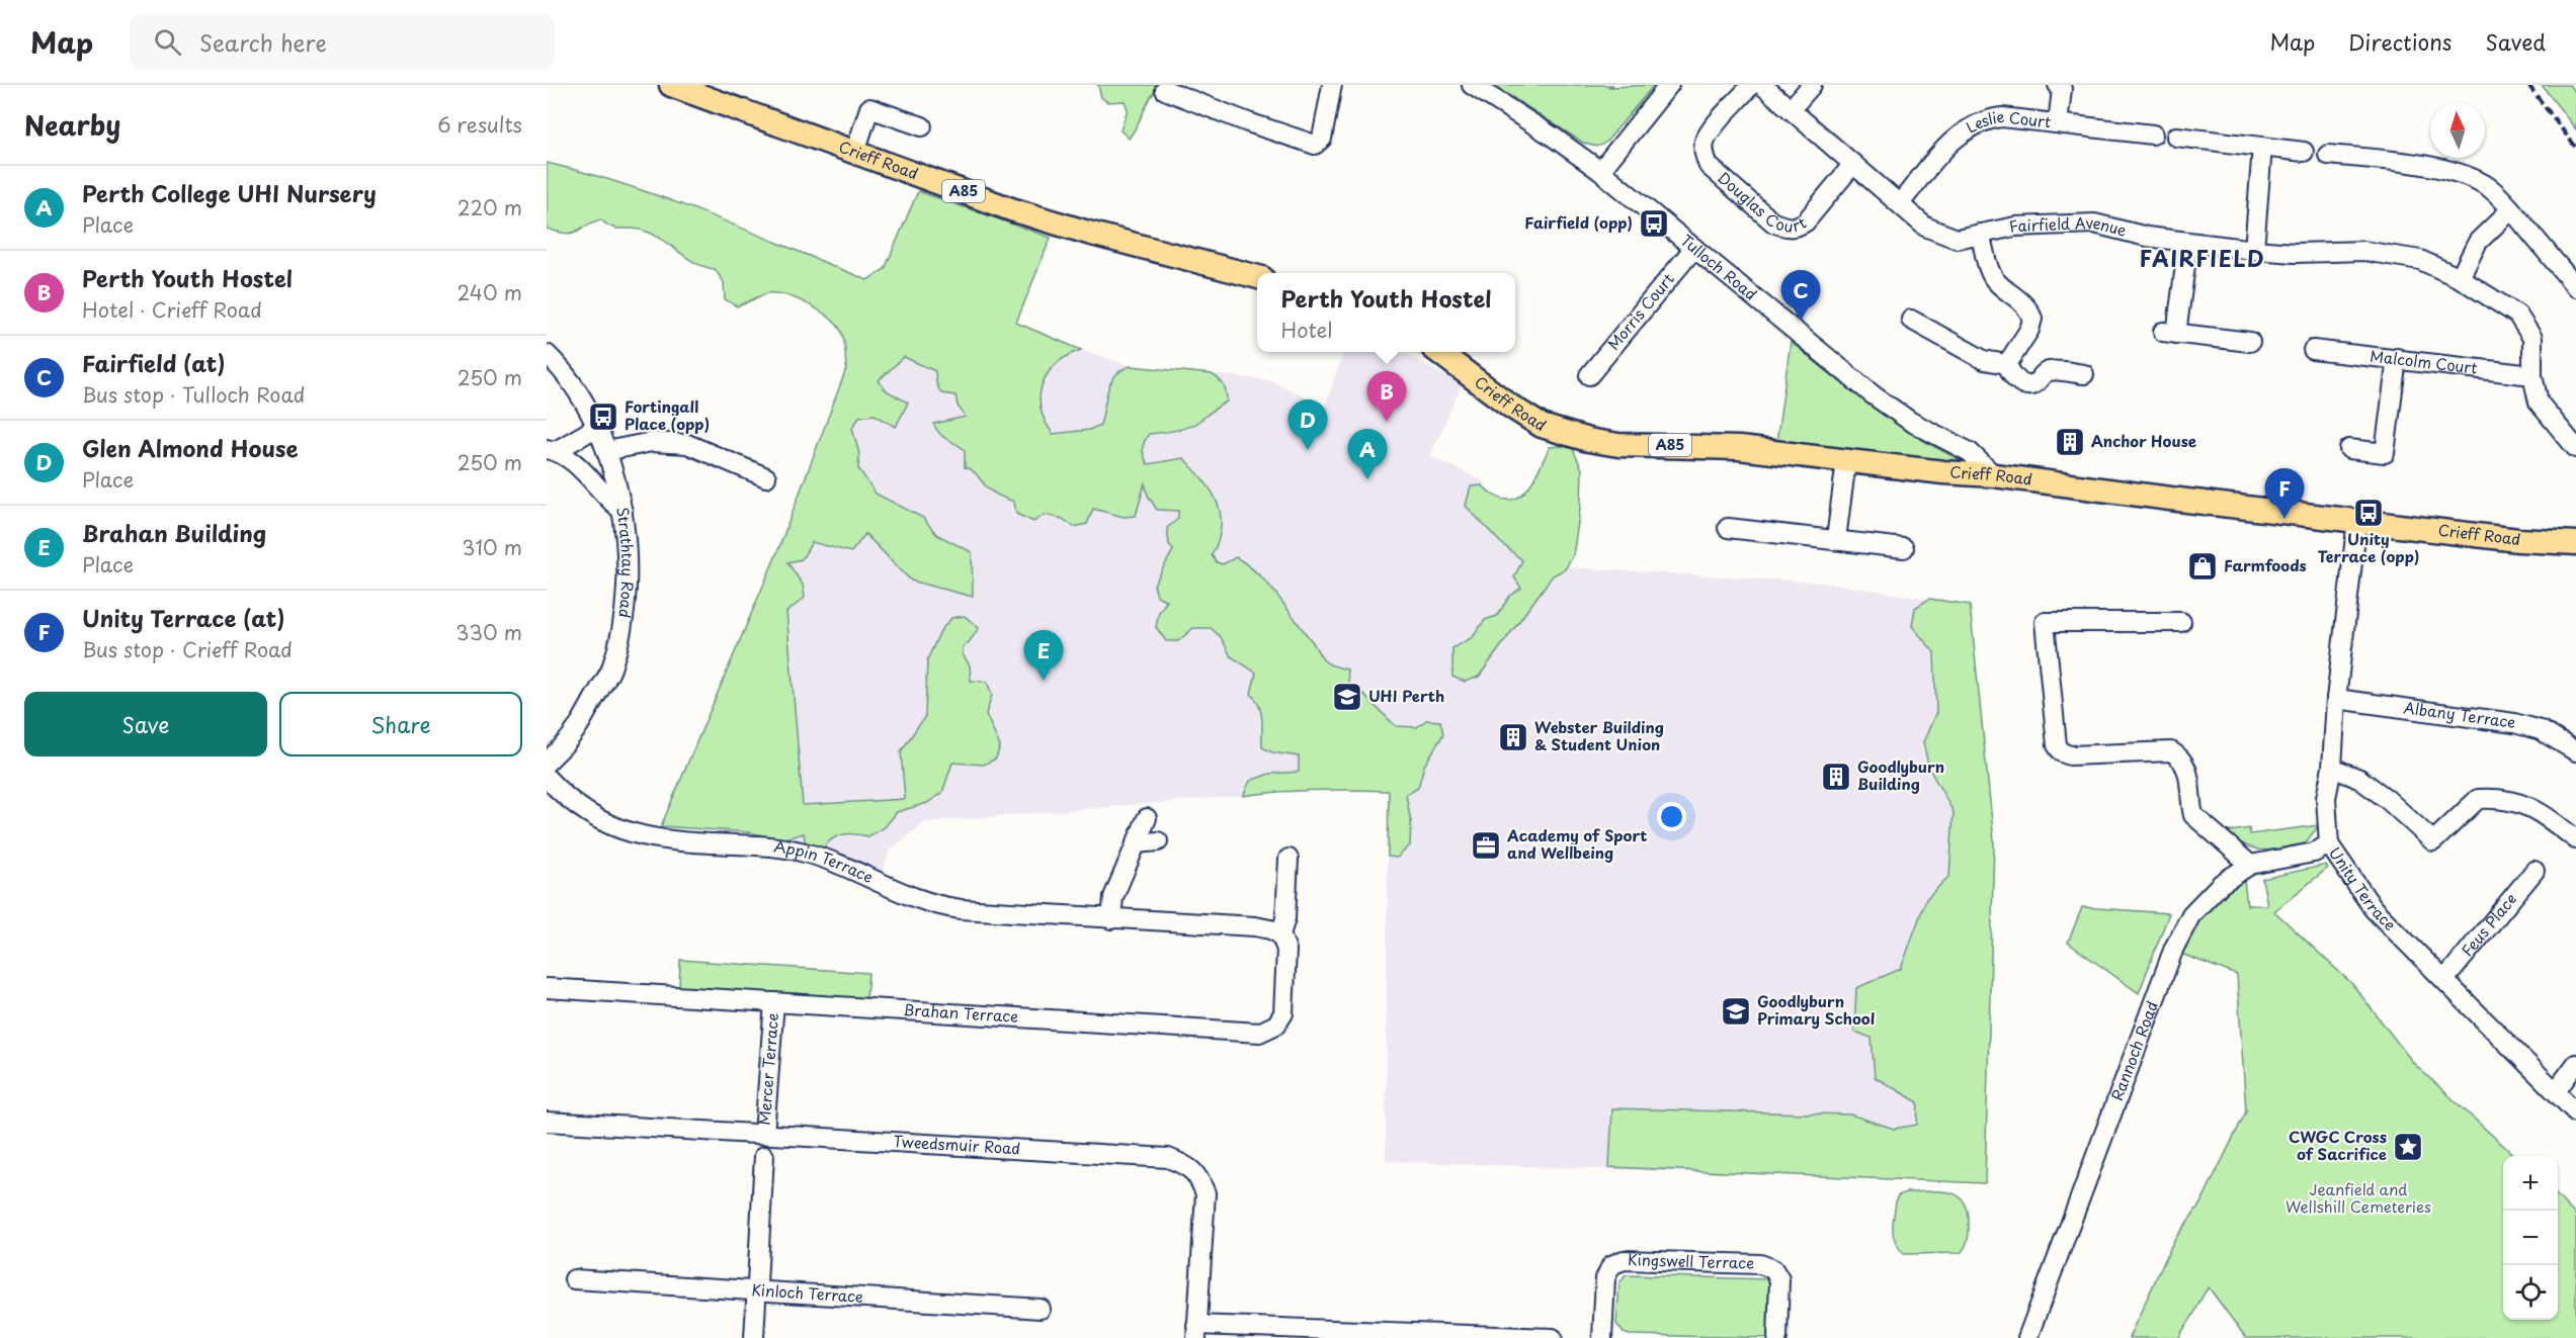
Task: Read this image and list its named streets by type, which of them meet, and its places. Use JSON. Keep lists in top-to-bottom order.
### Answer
{
  "streets": {
    "main road": ["Crieff Road", "A85"],
    "street": [
      "Leslie Court",
      "Douglas Court",
      "Fairfield Avenue",
      "Tulloch Road",
      "Morris Court",
      "Malcolm Court",
      "Strathtay Road",
      "Albany Terrace",
      "Appin Terrace",
      "Unity Terrace",
      "Feus Place",
      "Brahan Terrace",
      "Rannoch Road",
      "Mercer Terrace",
      "Tweedsmuir Road",
      "Kingswell Terrace",
      "Kinloch Terrace"
    ]
  },
  "crossings": [
    ["Leslie Court", "Fairfield Avenue"],
    ["Crieff Road", "Tulloch Road"],
    ["Crieff Road", "Unity Terrace"],
    ["Douglas Court", "Fairfield Avenue"],
    ["Fairfield Avenue", "Malcolm Court"],
    ["Tulloch Road", "Morris Court"],
    ["Albany Terrace", "Unity Terrace"],
    ["Appin Terrace", "Brahan Terrace"],
    ["Unity Terrace", "Feus Place"],
    ["Unity Terrace", "Rannoch Road"],
    ["Brahan Terrace", "Mercer Terrace"],
    ["Mercer Terrace", "Tweedsmuir Road"]
  ],
  "districts": ["FAIRFIELD"],
  "parks": ["Jeanfield and Wellshill Cemeteries"],
  "places": {
    "bus stop": ["Fairfield (opp)", "Fortingall Place (opp)", "Unity Terrace (opp)"],
    "building": ["Anchor House", "Webster Building & Student Union", "Goodlyburn Building"],
    "shop": ["Farmfoods"],
    "school or university": ["UHI Perth", "Goodlyburn Primary School"],
    "office": ["Academy of Sport and Wellbeing"],
    "place": ["CWGC Cross of Sacrifice"]
  },
  "north": "top",
  "page": {
    "header": "Map",
    "search": "Search here",
    "nav": ["Map", "Directions", "Saved"],
    "heading": ["Nearby", "6 results"],
    "list": [
      {
        "mark": "A",
        "name": "Perth College UHI Nursery",
        "note": "Place",
        "value": "220 m"
      },
      {
        "mark": "B",
        "name": "Perth Youth Hostel",
        "note": "Hotel · Crieff Road",
        "value": "240 m"
      },
      {
        "mark": "C",
        "name": "Fairfield (at)",
        "note": "Bus stop · Tulloch Road",
        "value": "250 m"
      },
      {
        "mark": "D",
        "name": "Glen Almond House",
        "note": "Place",
        "value": "250 m"
      },
      {
        "mark": "E",
        "name": "Brahan Building",
        "note": "Place",
        "value": "310 m"
      },
      {
        "mark": "F",
        "name": "Unity Terrace (at)",
        "note": "Bus stop · Crieff Road",
        "value": "330 m"
      }
    ],
    "pins": [
      "C",
      "B",
      "D",
      "A",
      "F",
      "E"
    ],
    "popup": ["Perth Youth Hostel", "Hotel"],
    "buttons": ["Save", "Share"],
    "map_buttons": ["+", "−"]
  }
}
